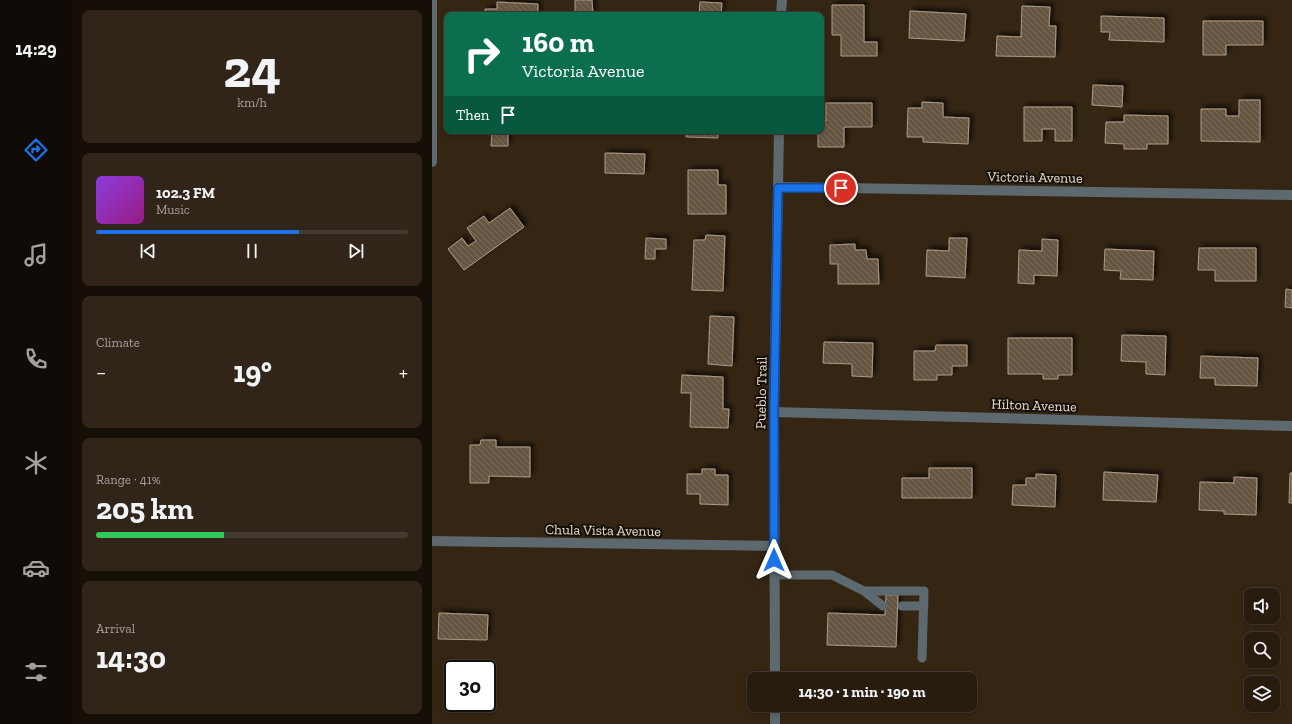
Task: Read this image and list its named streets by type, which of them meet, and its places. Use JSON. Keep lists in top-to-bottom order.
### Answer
{
  "streets": {
    "street": [
      "Victoria Avenue",
      "Pueblo Trail",
      "Hilton Avenue",
      "Chula Vista Avenue"
    ]
  },
  "crossings": [
    ["Victoria Avenue", "Pueblo Trail"],
    ["Pueblo Trail", "Hilton Avenue"],
    ["Pueblo Trail", "Chula Vista Avenue"]
  ],
  "page": {
    "tabs": "14:29",
    "tile": [
      ["24", "km/h"],
      "Climate",
      ["Range · 41%", "205 km"],
      ["Arrival", "14:30"]
    ],
    "turn": ["160 m", "Victoria Avenue"],
    "then": "Then",
    "song": ["102.3 FM", "Music"],
    "heat": ["−", "19°", "+"],
    "limit": "30",
    "trip": "14:30 · 1 min · 190 m"
  }
}
